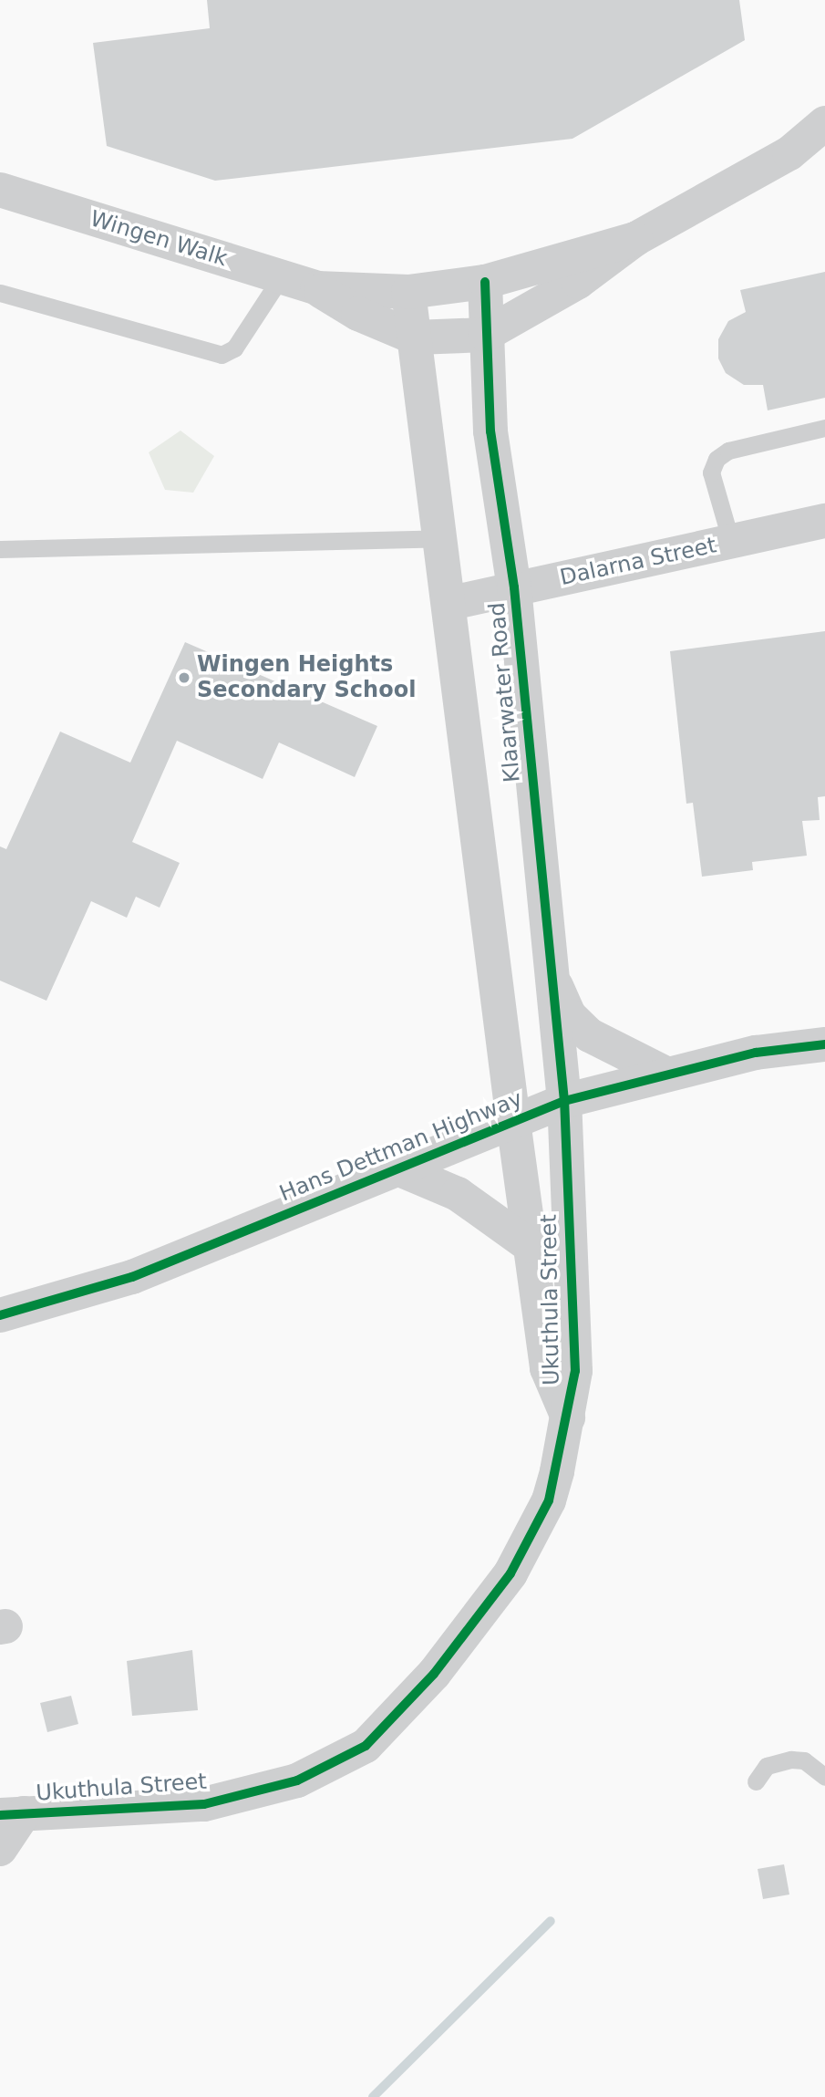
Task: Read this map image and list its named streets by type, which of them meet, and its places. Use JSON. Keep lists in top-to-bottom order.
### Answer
{
  "streets": {
    "street": [
      "Wingen Walk",
      "Dalarna Street",
      "Klaarwater Road",
      "Hans Dettman Highway",
      "Ukuthula Street"
    ]
  },
  "crossings": [
    ["Wingen Walk", "Klaarwater Road"],
    ["Dalarna Street", "Klaarwater Road"],
    ["Klaarwater Road", "Hans Dettman Highway"],
    ["Klaarwater Road", "Ukuthula Street"],
    ["Hans Dettman Highway", "Ukuthula Street"]
  ],
  "places": ["Wingen Heights Secondary School"]
}
